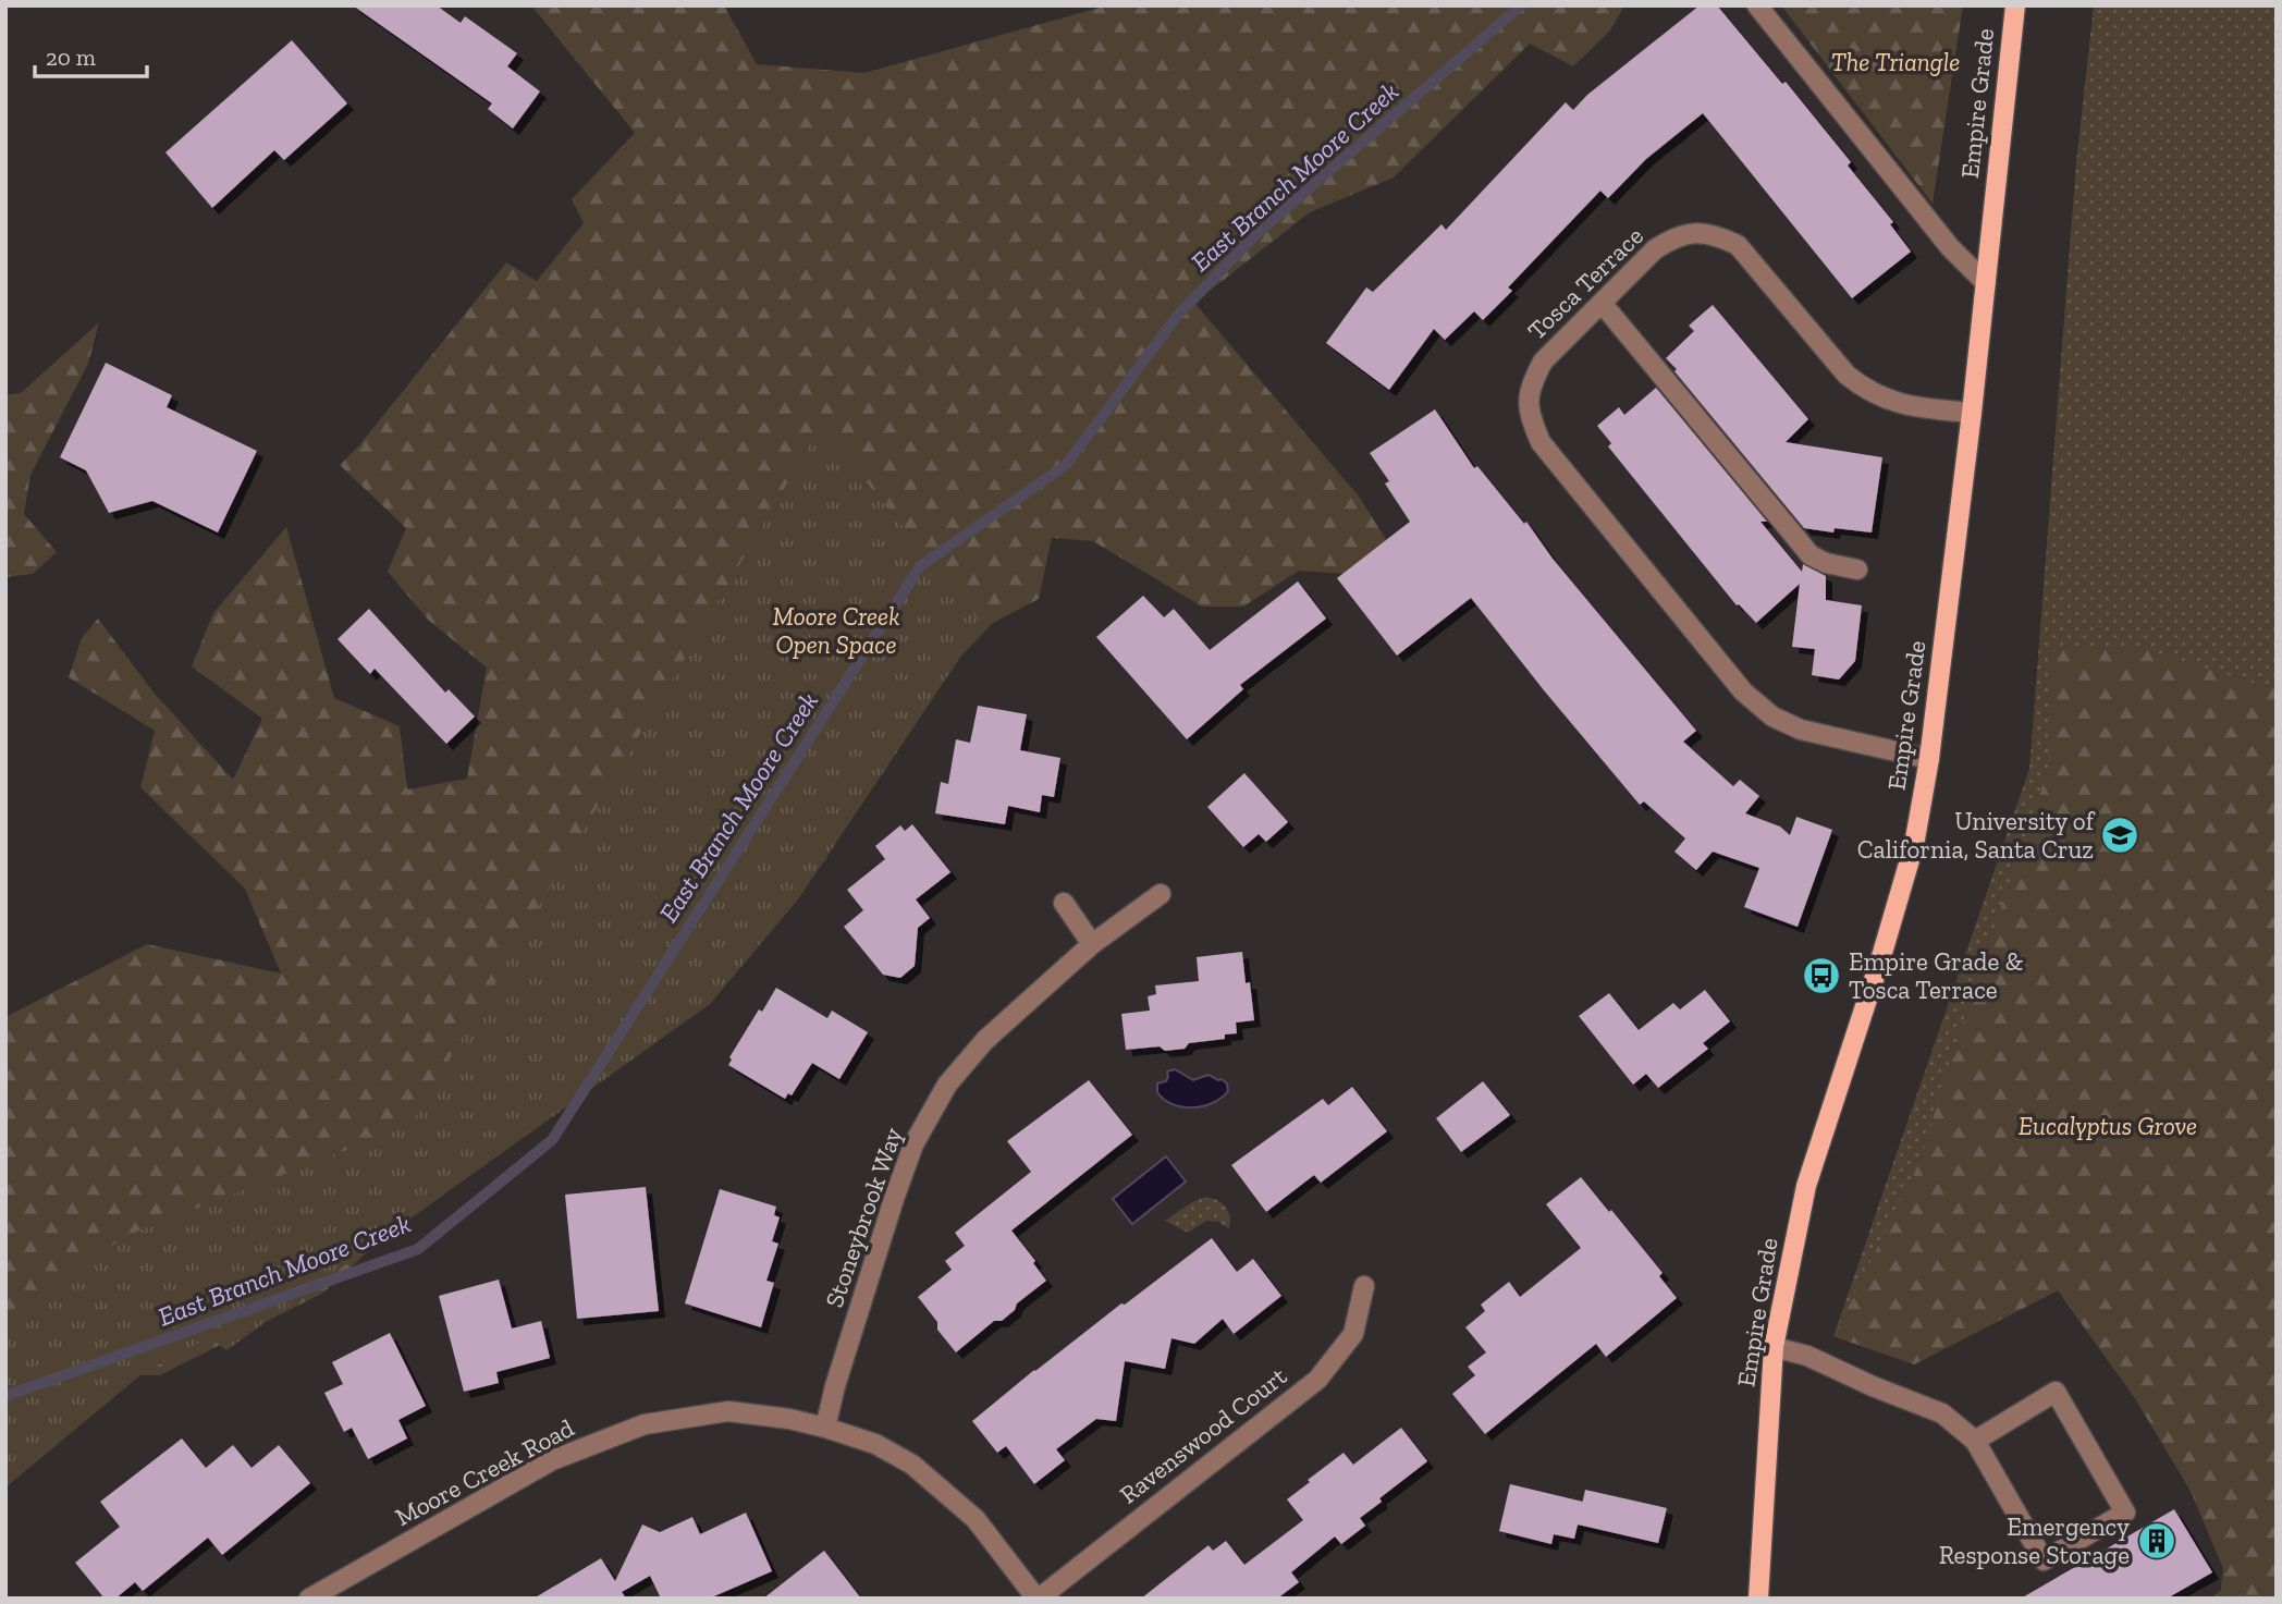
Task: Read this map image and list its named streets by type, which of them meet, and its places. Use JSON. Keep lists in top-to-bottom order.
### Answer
{
  "streets": {
    "main road": ["Empire Grade"],
    "street": [
      "Tosca Terrace",
      "Stoneybrook Way",
      "Ravenswood Court",
      "Moore Creek Road"
    ]
  },
  "crossings": [
    ["Empire Grade", "Tosca Terrace"],
    ["Stoneybrook Way", "Moore Creek Road"],
    ["Ravenswood Court", "Moore Creek Road"]
  ],
  "water": ["East Branch Moore Creek"],
  "parks": ["The Triangle", "Moore Creek Open Space", "Eucalyptus Grove"],
  "places": {
    "school or university": ["University of California, Santa Cruz"],
    "bus stop": ["Empire Grade & Tosca Terrace"],
    "building": ["Emergency Response Storage"]
  },
  "scale_bar": "20 m"
}
